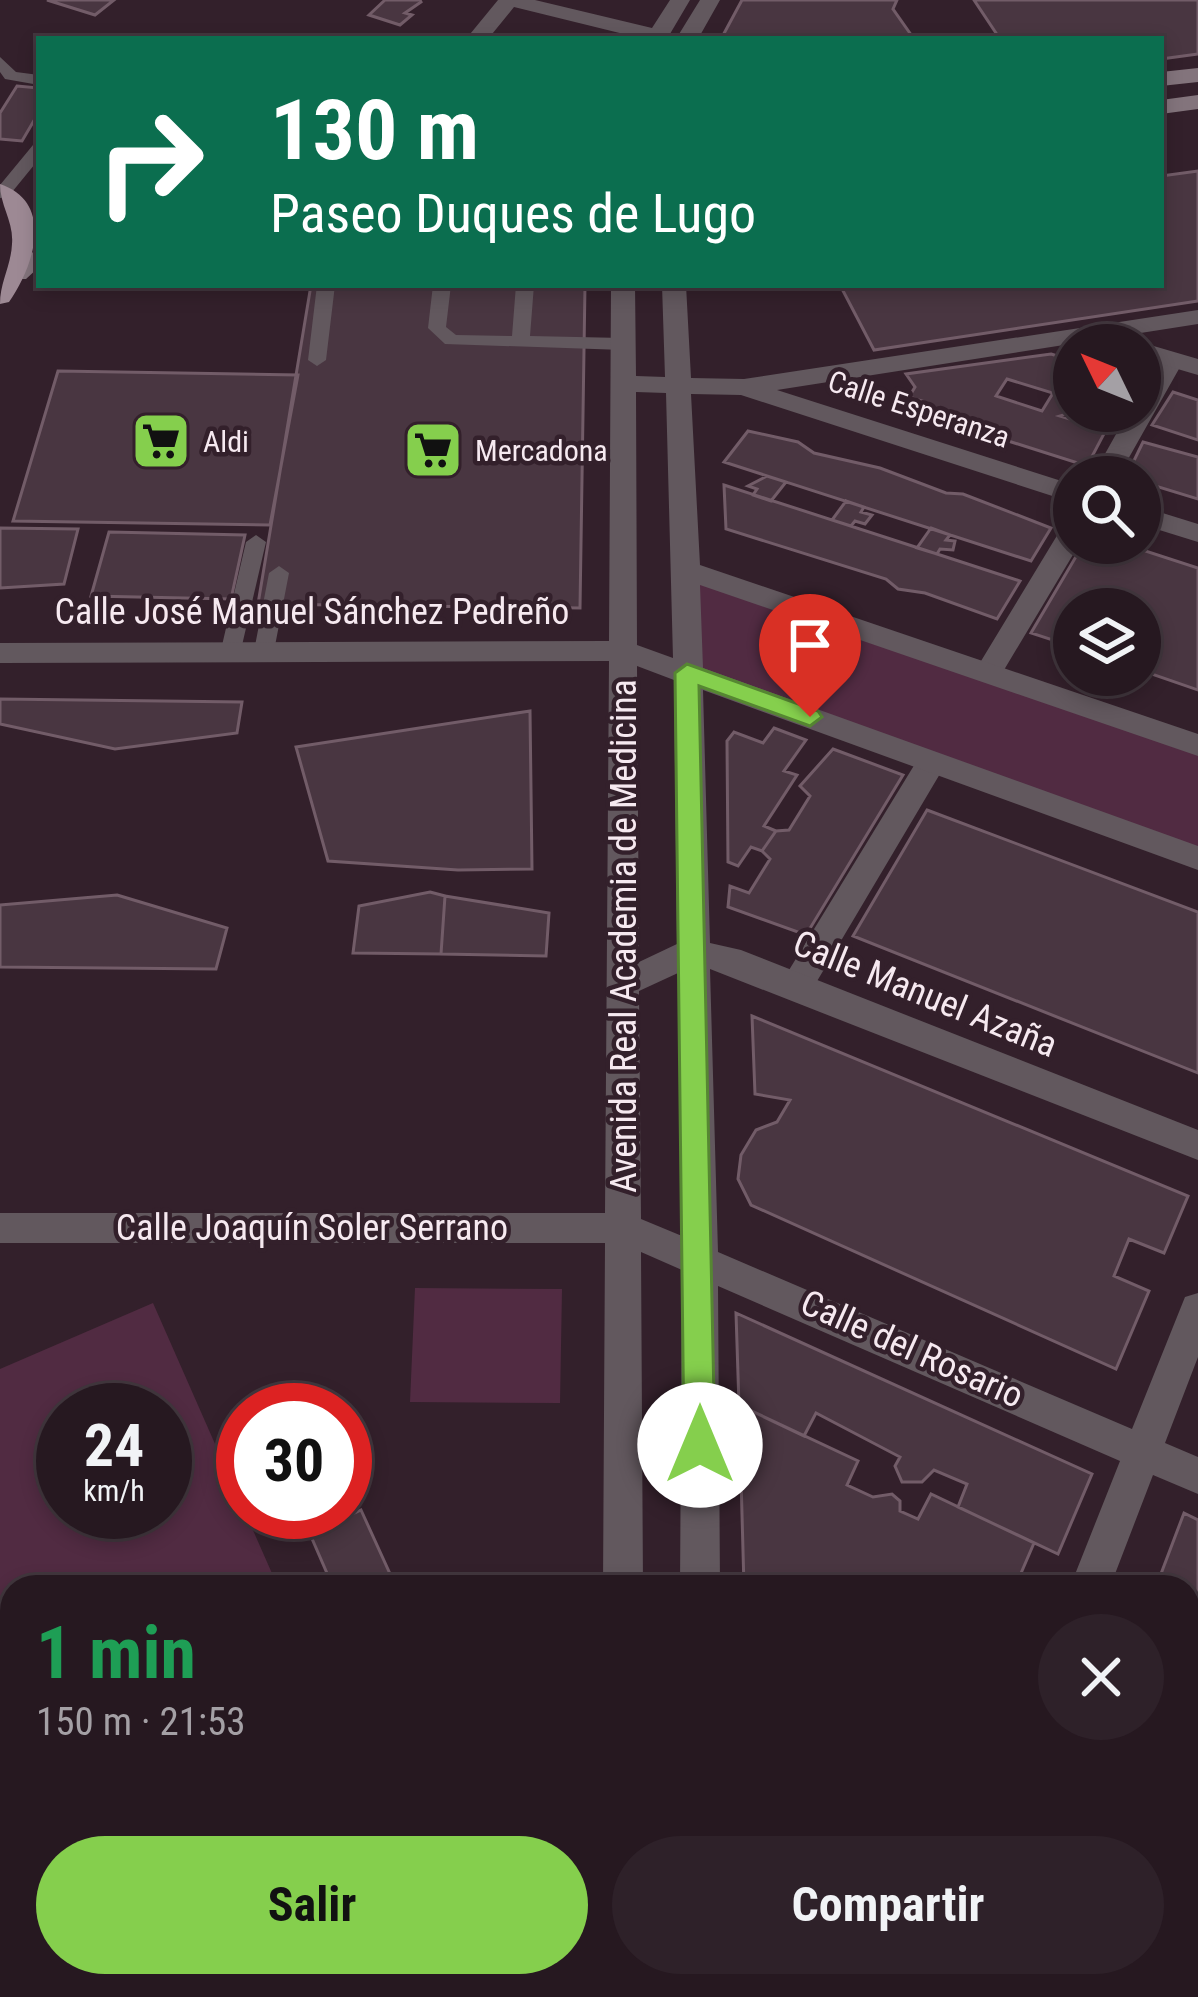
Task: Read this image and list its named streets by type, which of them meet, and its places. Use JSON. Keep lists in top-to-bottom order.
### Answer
{
  "streets": {
    "street": [
      "Calle Esperanza",
      "Calle José Manuel Sánchez Pedreño",
      "Avenida Real Academia de Medicina",
      "Calle Manuel Azaña",
      "Calle Joaquín Soler Serrano",
      "Calle del Rosario"
    ]
  },
  "crossings": [
    ["Calle José Manuel Sánchez Pedreño", "Avenida Real Academia de Medicina"],
    ["Avenida Real Academia de Medicina", "Calle Manuel Azaña"],
    ["Avenida Real Academia de Medicina", "Calle Joaquín Soler Serrano"],
    ["Avenida Real Academia de Medicina", "Calle del Rosario"],
    ["Calle Joaquín Soler Serrano", "Calle del Rosario"]
  ],
  "places": {
    "supermarket": ["Aldi", "Mercadona"]
  },
  "north": "top left",
  "page": {
    "turn": ["130 m", "Paseo Duques de Lugo"],
    "speed": "24 km/h",
    "limit": "30",
    "heading": ["1 min", "150 m · 21:53"],
    "buttons": ["Salir", "Compartir"]
  }
}
